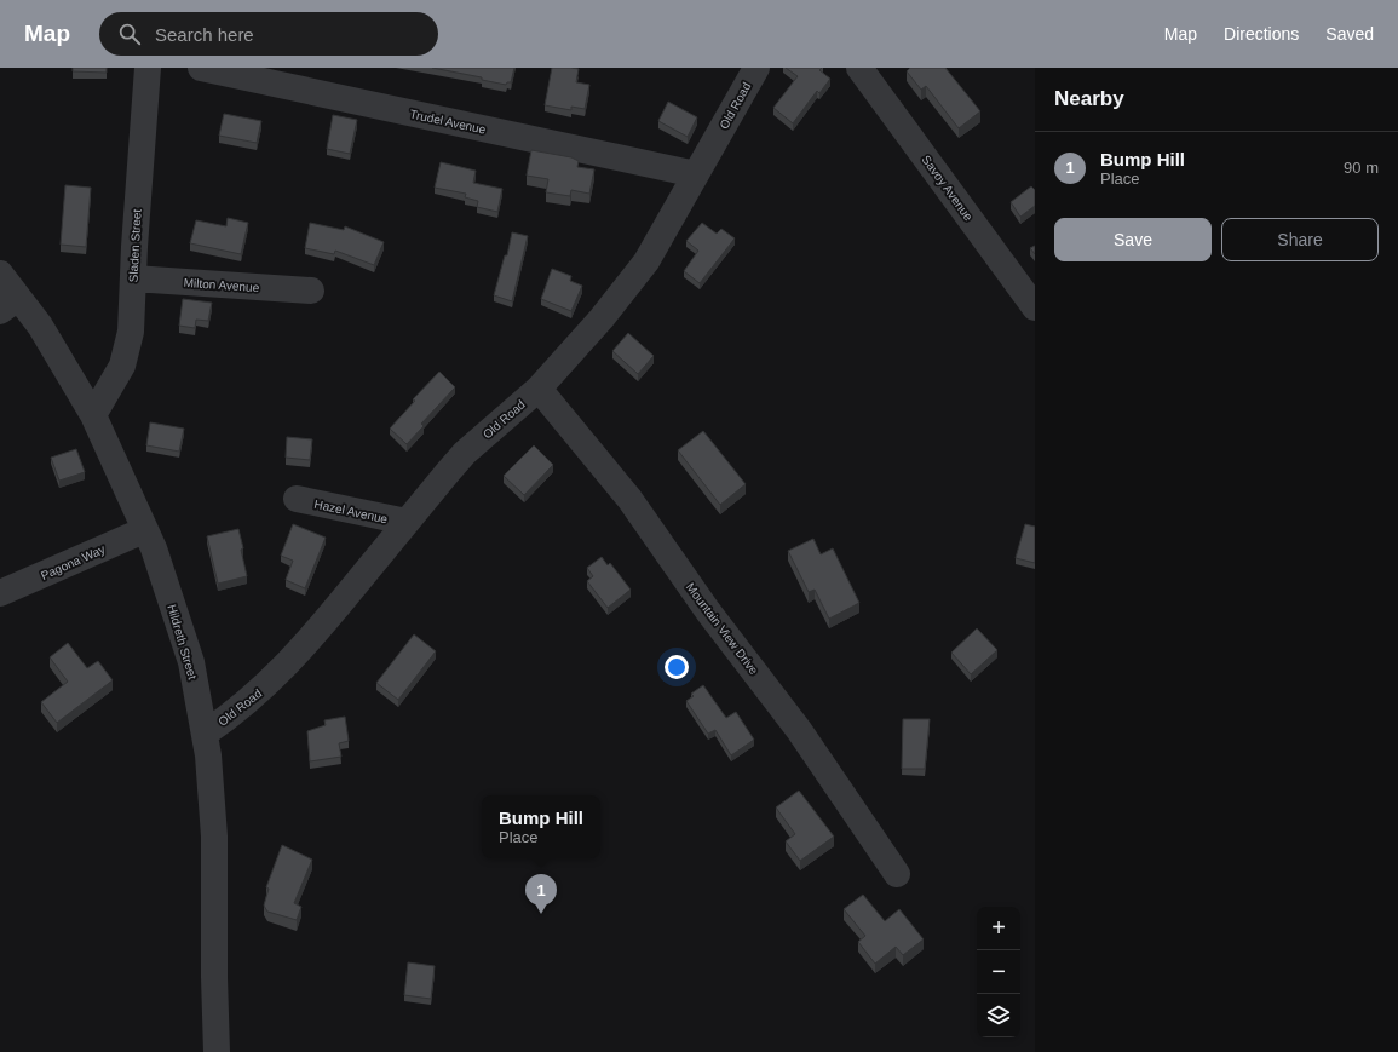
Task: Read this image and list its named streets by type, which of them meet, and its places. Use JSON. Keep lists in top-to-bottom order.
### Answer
{
  "streets": {
    "street": [
      "Old Road",
      "Trudel Avenue",
      "Savoy Avenue",
      "Sladen Street",
      "Milton Avenue",
      "Hazel Avenue",
      "Pagona Way",
      "Mountain View Drive",
      "Hildreth Street"
    ]
  },
  "crossings": [
    ["Old Road", "Trudel Avenue"],
    ["Old Road", "Hazel Avenue"],
    ["Old Road", "Mountain View Drive"],
    ["Old Road", "Hildreth Street"],
    ["Sladen Street", "Milton Avenue"],
    ["Sladen Street", "Hildreth Street"],
    ["Pagona Way", "Hildreth Street"]
  ],
  "page": {
    "header": "Map",
    "search": "Search here",
    "nav": ["Map", "Directions", "Saved"],
    "heading": "Nearby",
    "list": [
      {
        "mark": "1",
        "name": "Bump Hill",
        "note": "Place",
        "value": "90 m"
      }
    ],
    "buttons": ["Save", "Share"],
    "popup": ["Bump Hill", "Place"],
    "pins": "1",
    "map_buttons": ["+", "−"]
  }
}
